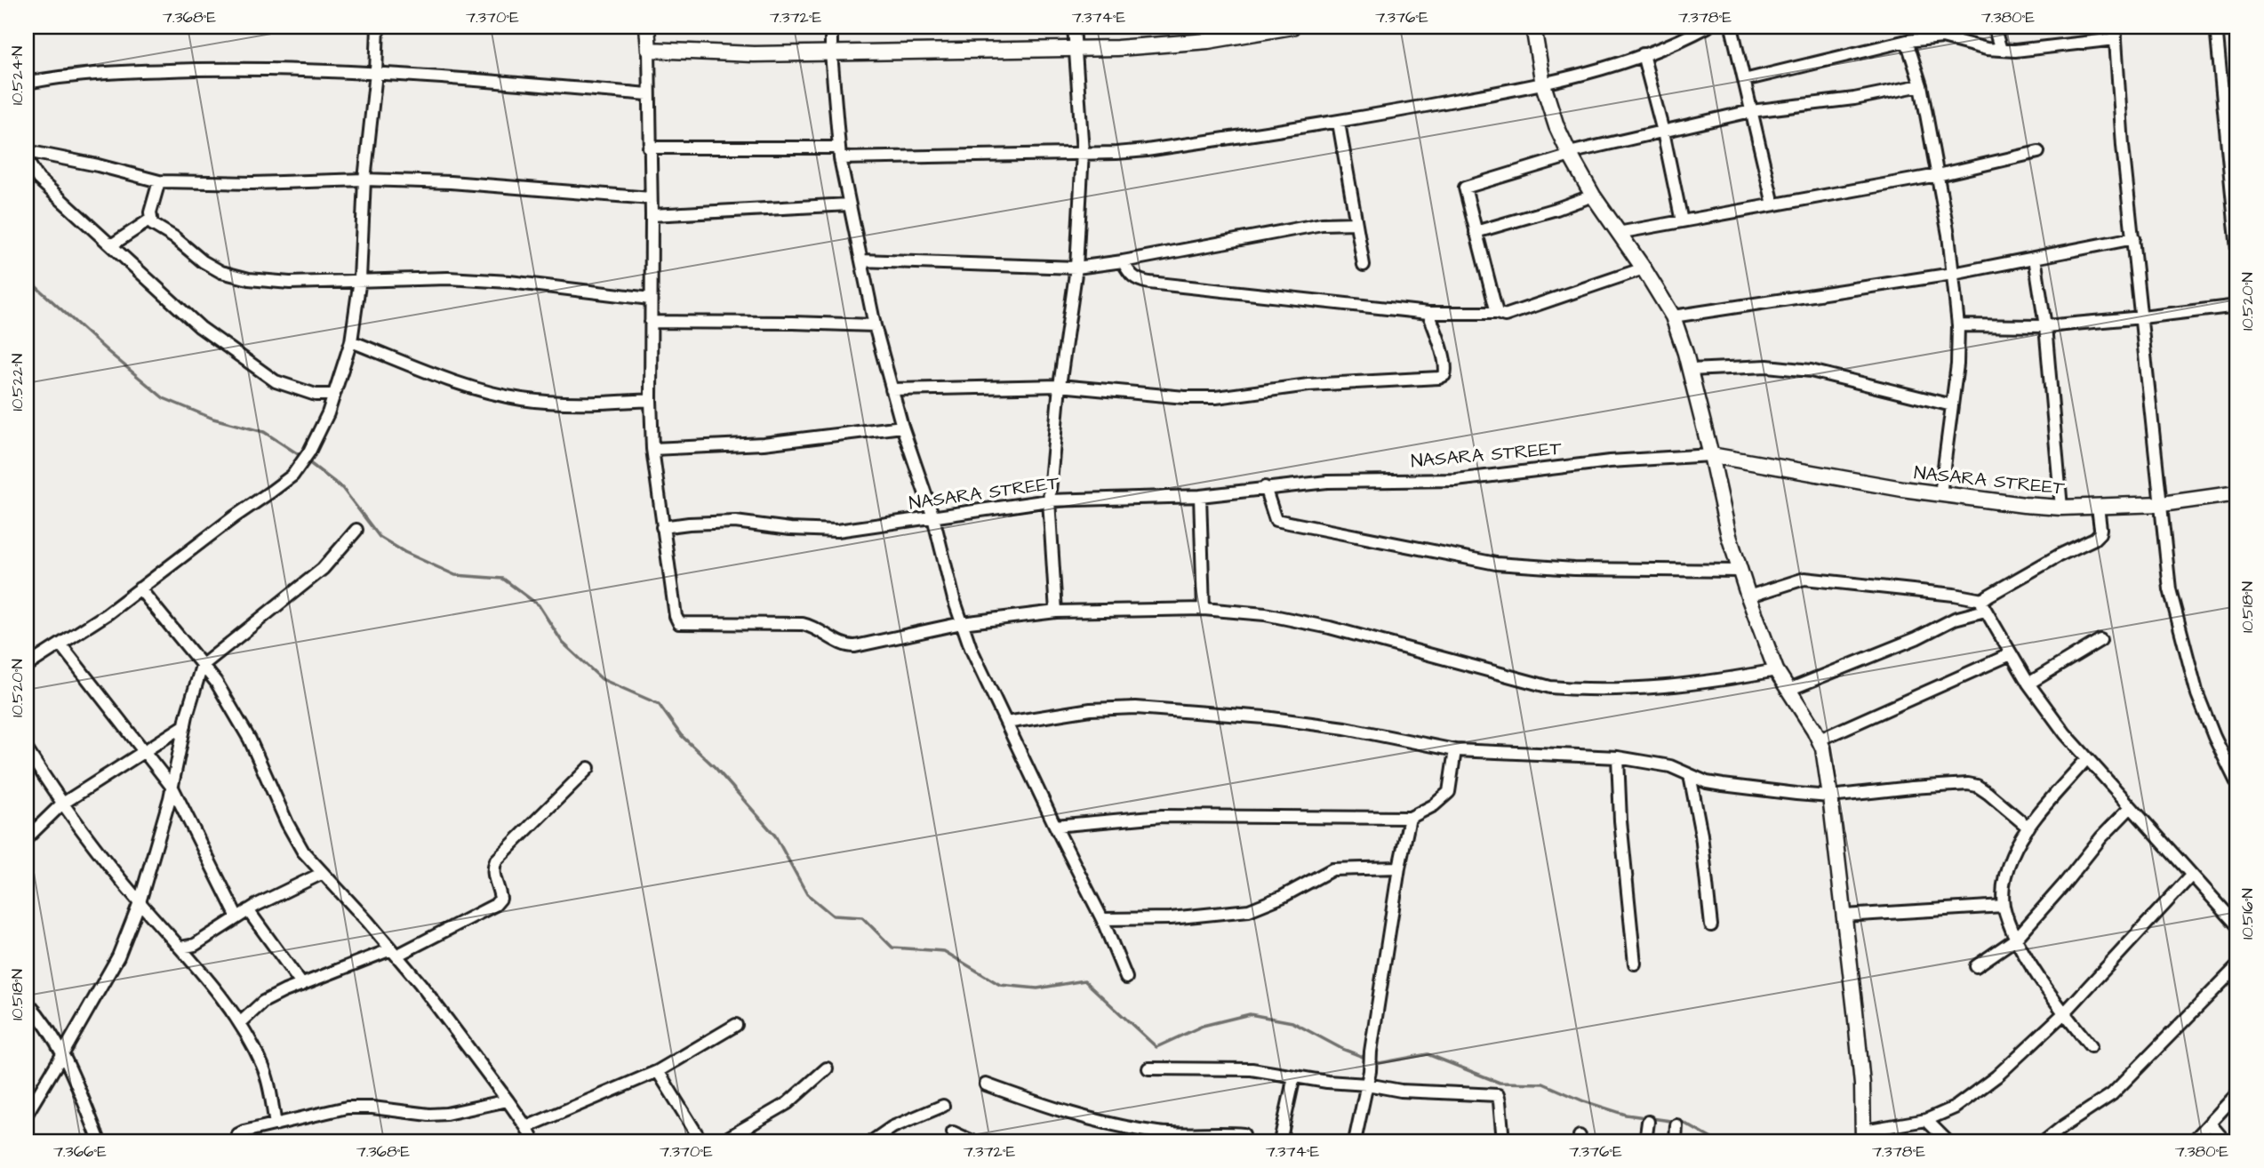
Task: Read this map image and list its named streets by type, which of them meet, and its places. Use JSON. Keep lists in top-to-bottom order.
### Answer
{
  "streets": {
    "street": ["NASARA STREET"]
  },
  "coordinates": [
    "7.368°E",
    "7.370°E",
    "7.372°E",
    "7.374°E",
    "7.376°E",
    "7.378°E",
    "7.380°E",
    "10.524°N",
    "10.520°N",
    "10.522°N",
    "10.518°N",
    "10.516°N",
    "7.366°E"
  ]
}
